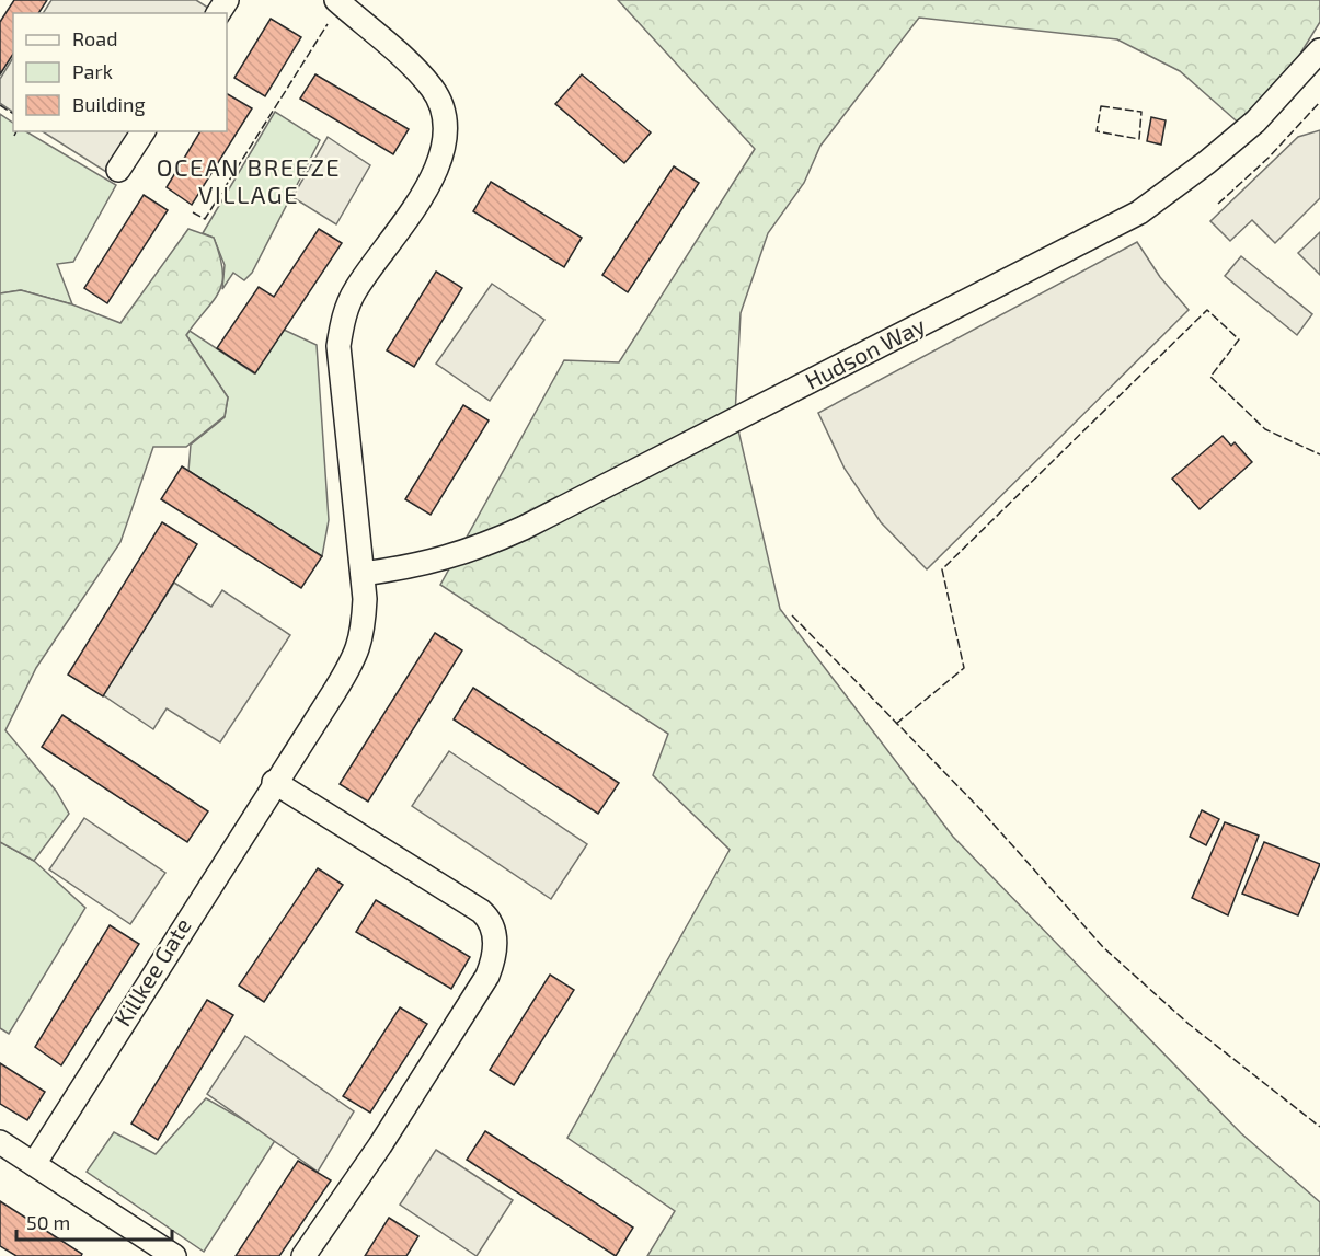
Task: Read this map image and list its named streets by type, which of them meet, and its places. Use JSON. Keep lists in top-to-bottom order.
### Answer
{
  "streets": {
    "street": ["Hudson Way", "Killkee Gate"]
  },
  "crossings": [
    ["Hudson Way", "Killkee Gate"]
  ],
  "districts": ["OCEAN BREEZE VILLAGE"],
  "legend": ["Road", "Park", "Building"],
  "scale_bar": "50 m"
}
